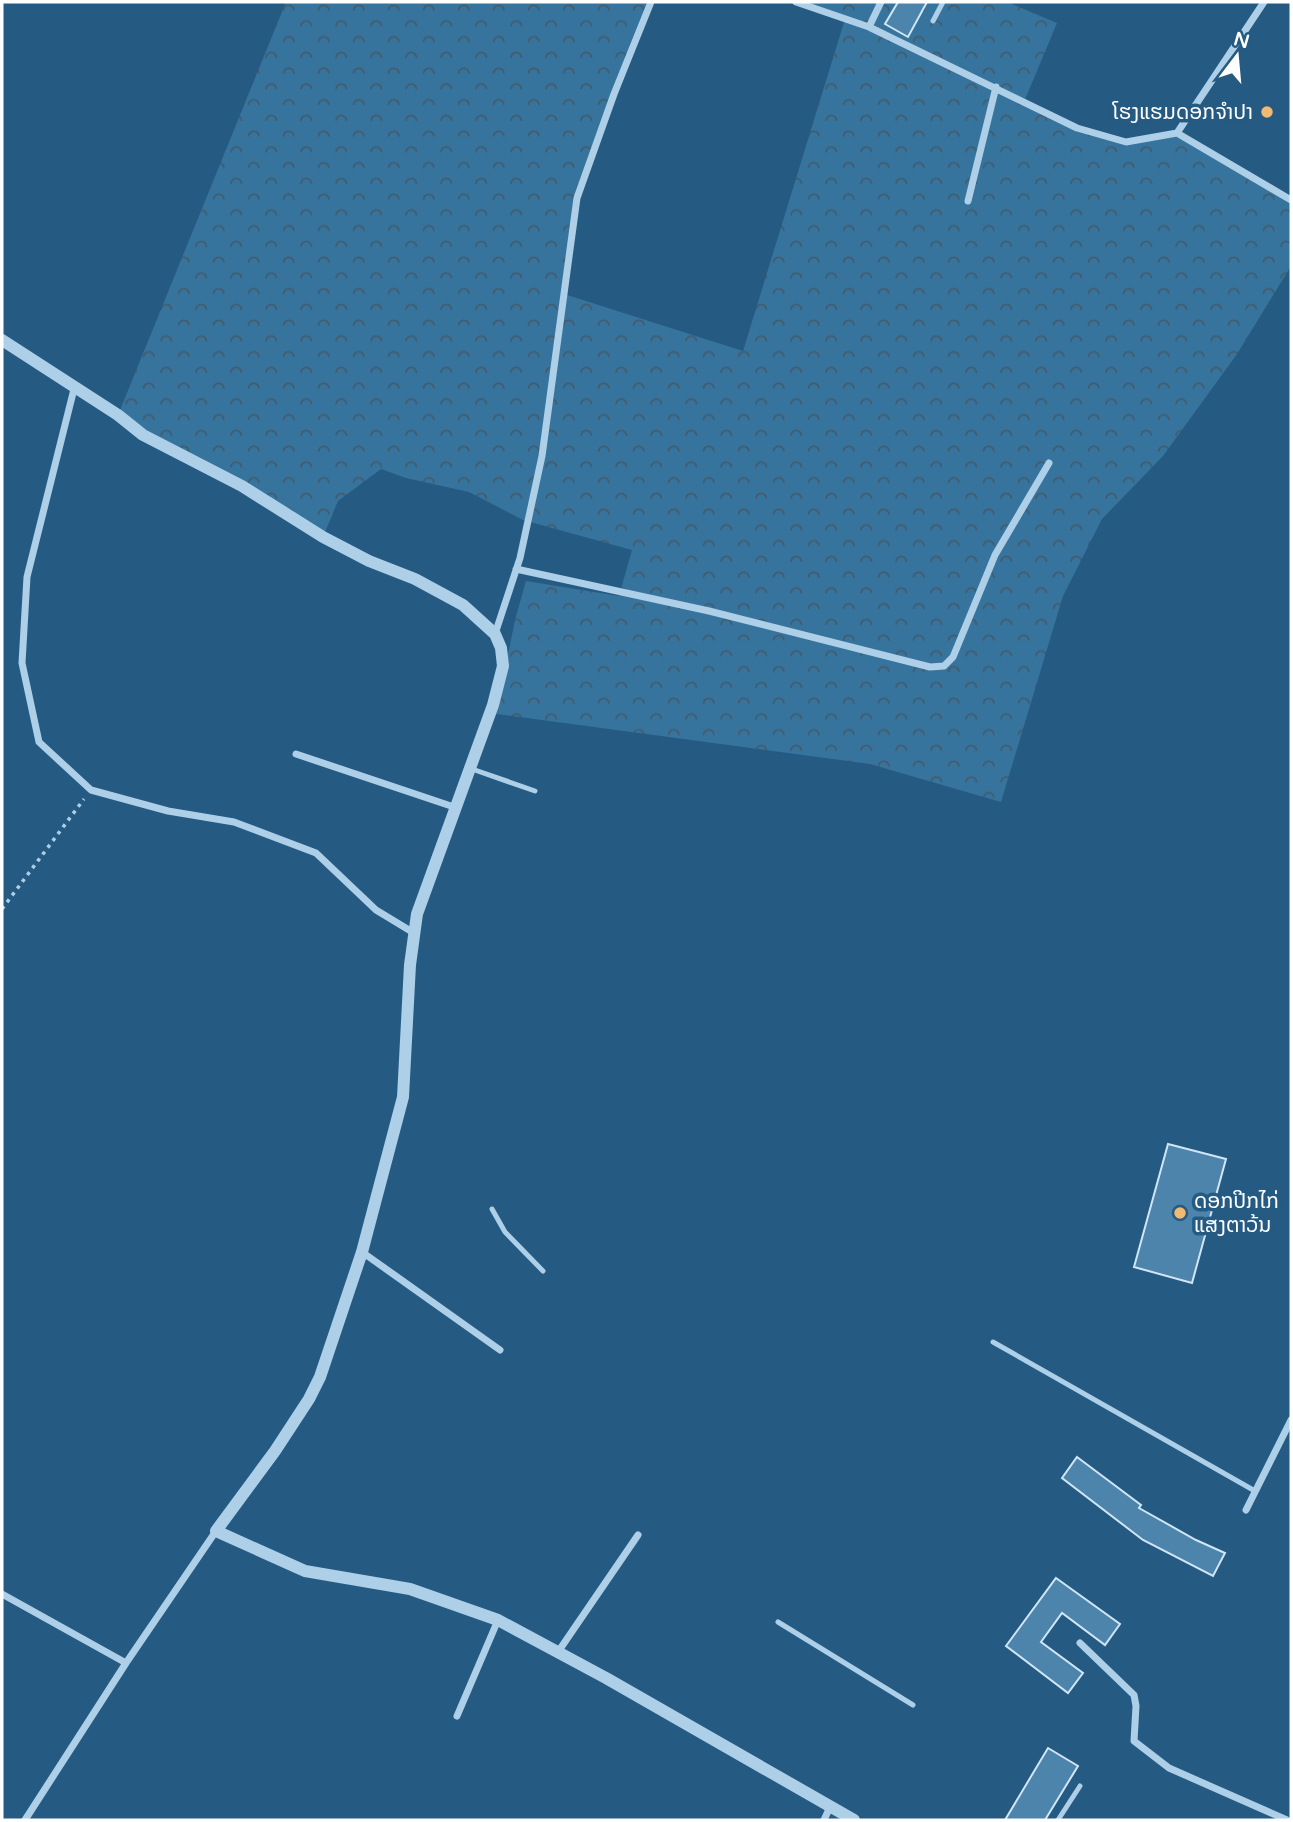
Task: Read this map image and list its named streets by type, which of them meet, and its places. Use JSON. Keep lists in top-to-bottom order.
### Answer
{
  "places": ["ໂຮງແຮມດອກຈຳປາ", "ດອກປີກໄກ່ ແສງຕາວ້ນ"],
  "north": "top"
}
